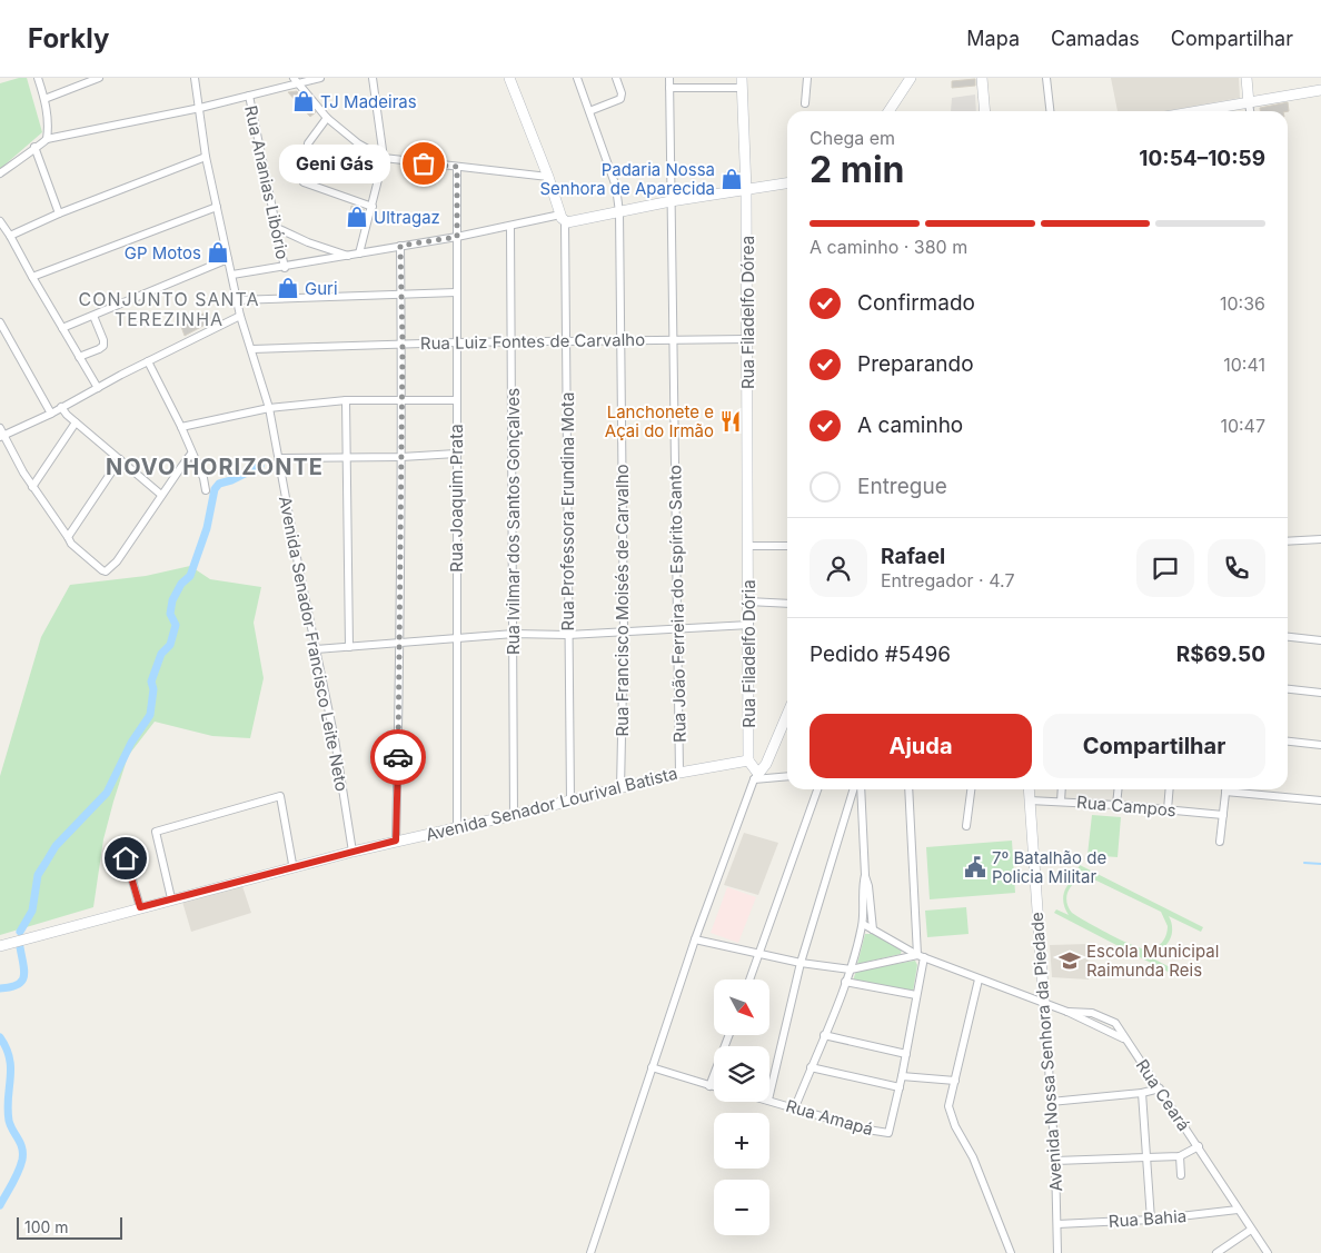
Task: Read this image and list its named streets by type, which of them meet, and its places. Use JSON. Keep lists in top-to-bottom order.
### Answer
{
  "streets": {
    "street": [
      "Rua Ananias Libório",
      "Rua Filadelfo Dórea",
      "Rua Luiz Fontes de Carvalho",
      "Rua Joaquim Prata",
      "Rua Professora Erundina Mota",
      "Rua Ivilmar dos Santos Gonçalves",
      "Rua Francisco Moisés de Carvalho",
      "Rua João Ferreira do Espírito Santo",
      "Avenida Senador Francisco Leite Neto",
      "Rua Filadelfo Dória",
      "Avenida Senador Lourival Batista",
      "Rua Campos",
      "Avenida Nossa Senhora da Piedade",
      "Rua Ceará",
      "Rua Amapá",
      "Rua Bahia"
    ]
  },
  "crossings": [
    ["Rua Filadelfo Dórea", "Rua Luiz Fontes de Carvalho"],
    ["Rua Filadelfo Dórea", "Rua Filadelfo Dória"],
    ["Rua Luiz Fontes de Carvalho", "Rua Joaquim Prata"],
    ["Rua Luiz Fontes de Carvalho", "Rua Professora Erundina Mota"],
    ["Rua Luiz Fontes de Carvalho", "Rua Ivilmar dos Santos Gonçalves"],
    ["Rua Luiz Fontes de Carvalho", "Rua Francisco Moisés de Carvalho"],
    ["Rua Luiz Fontes de Carvalho", "Rua João Ferreira do Espírito Santo"],
    ["Rua Luiz Fontes de Carvalho", "Avenida Senador Francisco Leite Neto"],
    ["Rua Joaquim Prata", "Avenida Senador Lourival Batista"],
    ["Rua Professora Erundina Mota", "Avenida Senador Lourival Batista"],
    ["Rua Ivilmar dos Santos Gonçalves", "Avenida Senador Lourival Batista"],
    ["Rua Francisco Moisés de Carvalho", "Avenida Senador Lourival Batista"],
    ["Rua João Ferreira do Espírito Santo", "Avenida Senador Lourival Batista"],
    ["Avenida Senador Francisco Leite Neto", "Avenida Senador Lourival Batista"],
    ["Rua Filadelfo Dória", "Avenida Senador Lourival Batista"],
    ["Rua Campos", "Avenida Nossa Senhora da Piedade"],
    ["Avenida Nossa Senhora da Piedade", "Rua Ceará"],
    ["Avenida Nossa Senhora da Piedade", "Rua Bahia"],
    ["Rua Ceará", "Rua Bahia"]
  ],
  "districts": ["CONJUNTO SANTA TEREZINHA", "NOVO HORIZONTE"],
  "places": {
    "shop": [
      "TJ Madeiras",
      "Padaria Nossa Senhora de Aparecida",
      "Ultragaz",
      "GP Motos",
      "Guri"
    ],
    "other": ["Geni Gás"],
    "restaurant": ["Lanchonete e Açai do Irmão"],
    "public building": ["7º Batalhão de Policia Militar"],
    "school or university": ["Escola Municipal Raimunda Reis"]
  },
  "scale_bar": "100 m",
  "north": "bottom right",
  "page": {
    "header": "Forkly",
    "nav": ["Mapa", "Camadas", "Compartilhar"],
    "heading": ["2 min", "Chega em", "10:54–10:59"],
    "panel": [
      "Rafael",
      "Entregador · 4.7",
      "Pedido #5496",
      "R$69.50"
    ],
    "bubble": "Geni Gás",
    "bar": "A caminho · 380 m",
    "list": [
      ["Confirmado", "10:36"],
      ["Preparando", "10:41"],
      ["A caminho", "10:47"],
      "Entregue"
    ],
    "buttons": ["Ajuda", "Compartilhar"],
    "map_buttons": ["+", "−"],
    "scale": "100 m"
  }
}
